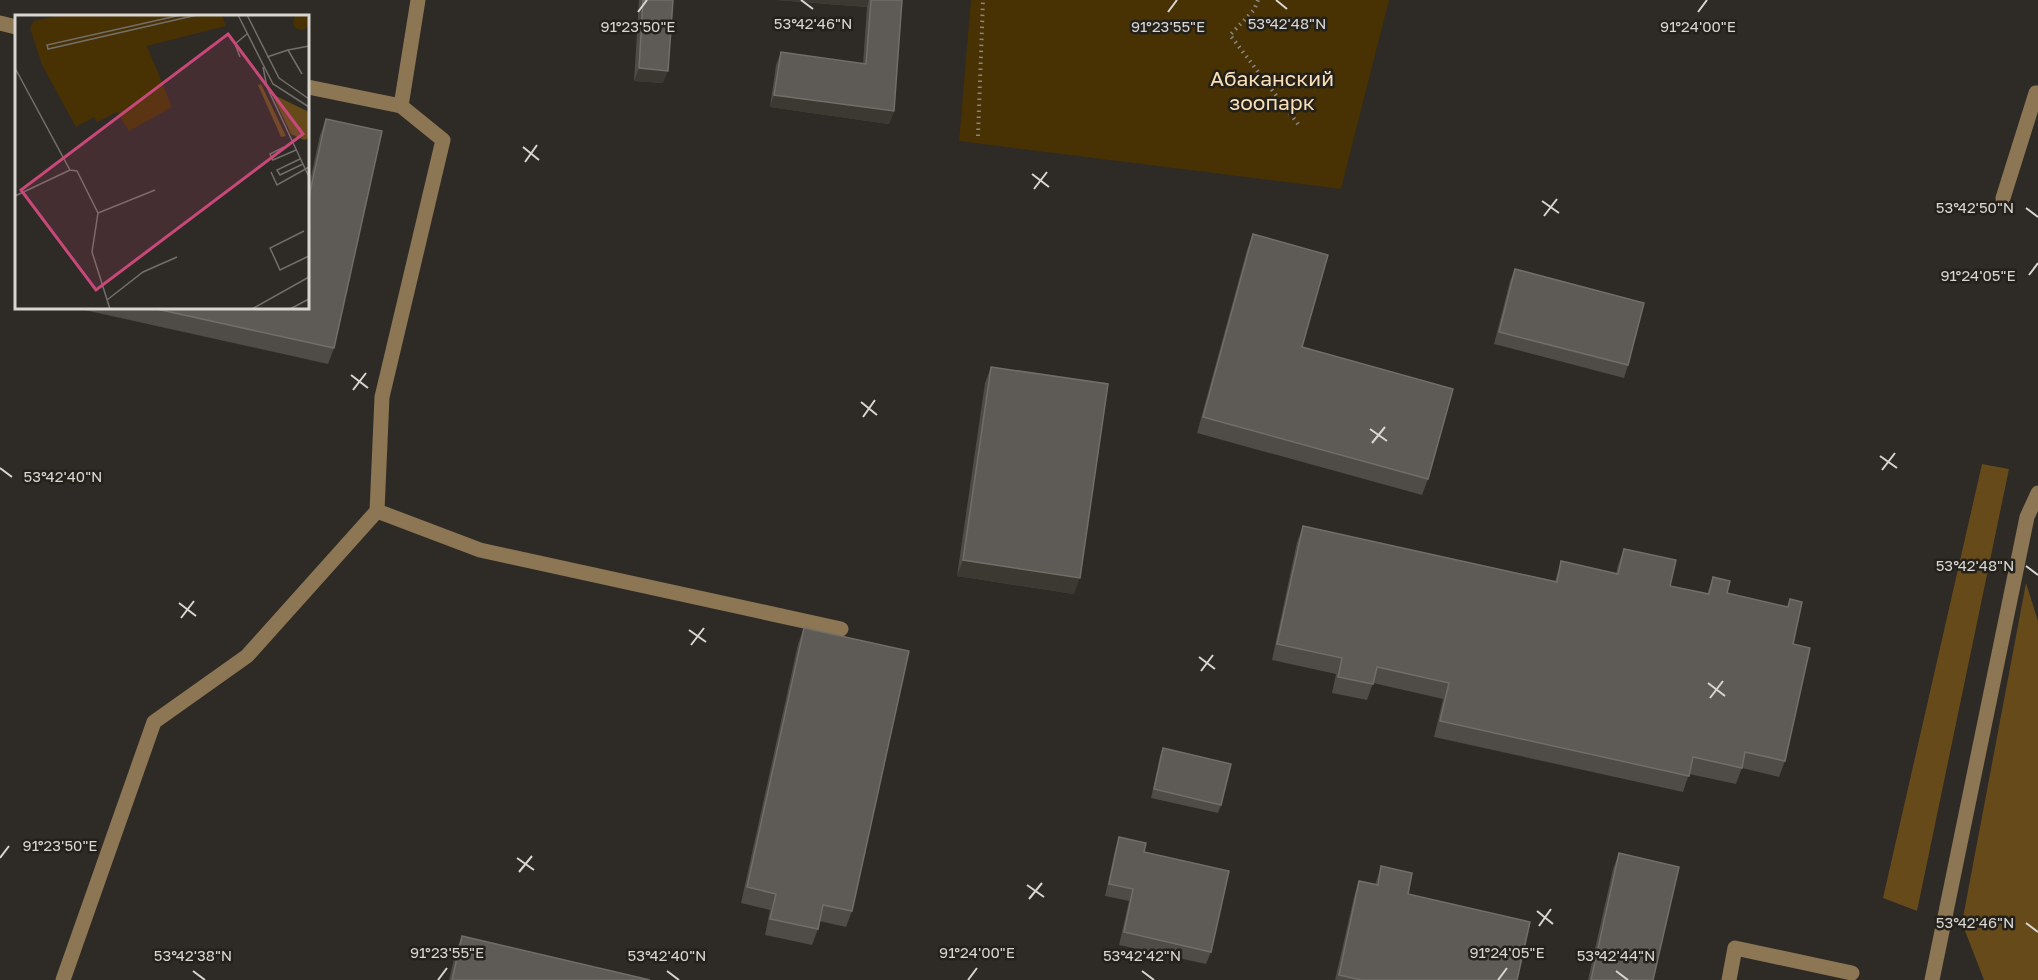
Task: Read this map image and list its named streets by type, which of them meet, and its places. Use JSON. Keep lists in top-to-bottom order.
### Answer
{
  "parks": ["Абаканский зоопарк"],
  "coordinates": [
    "53°42'46\"N",
    "53°42'48\"N",
    "91°23'50\"E",
    "91°23'55\"E",
    "91°24'00\"E",
    "53°42'50\"N",
    "91°24'05\"E",
    "53°42'40\"N",
    "53°42'38\"N",
    "53°42'42\"N",
    "53°42'44\"N"
  ]
}
